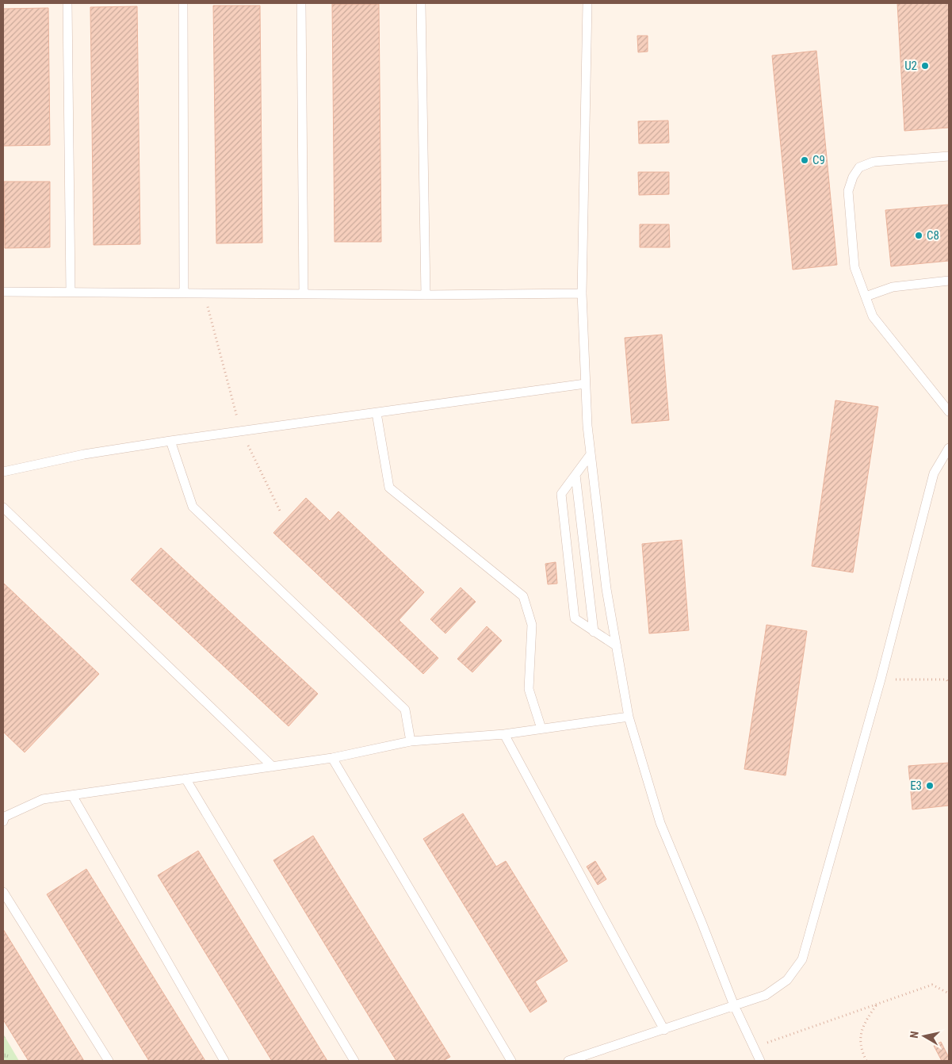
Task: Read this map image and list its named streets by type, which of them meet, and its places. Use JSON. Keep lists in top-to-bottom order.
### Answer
{
  "places": [
    "U2",
    "C9",
    "C8",
    "E3"
  ],
  "north": "left"
}
